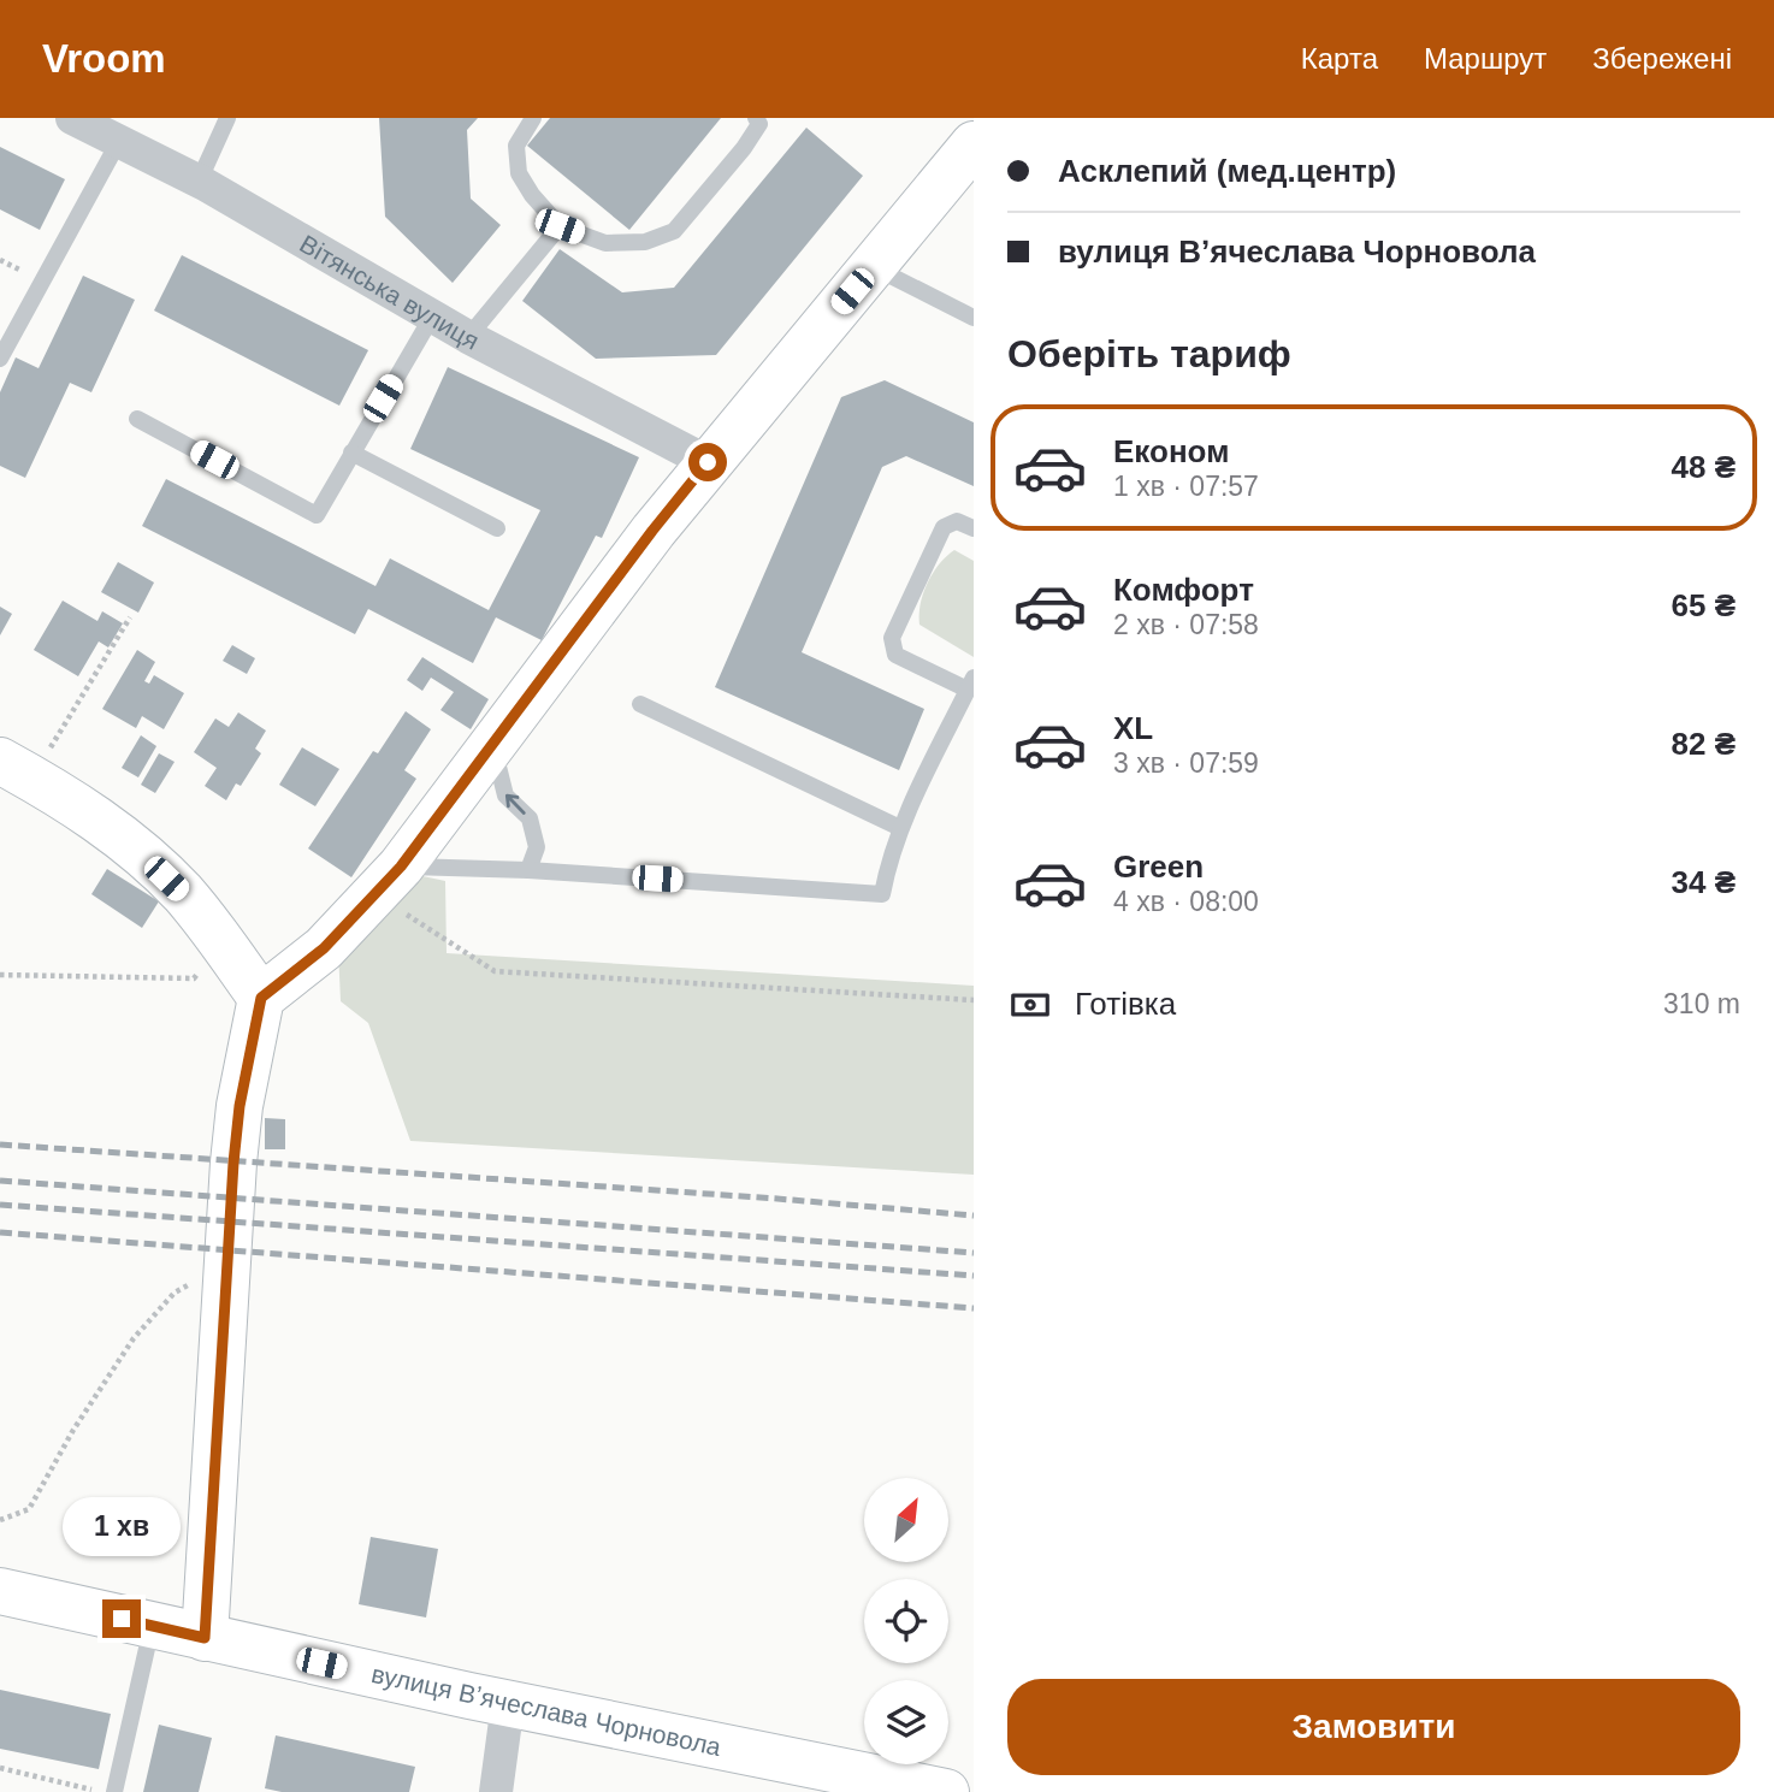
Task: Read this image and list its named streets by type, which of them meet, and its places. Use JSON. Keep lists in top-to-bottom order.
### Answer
{
  "streets": {
    "street": ["Вітянська вулиця", "вулиця Вʼячеслава Чорновола"]
  },
  "north": "top right",
  "page": {
    "header": "Vroom",
    "nav": ["Карта", "Маршрут", "Збережені"],
    "banner": ["Асклепий (мед.центр)", "вулиця Вʼячеслава Чорновола"],
    "heading": "Оберіть тариф",
    "list": [
      {
        "name": "Економ",
        "note": "1 хв · 07:57",
        "value": "48 ₴"
      },
      {
        "name": "Комфорт",
        "note": "2 хв · 07:58",
        "value": "65 ₴"
      },
      {
        "name": "XL",
        "note": "3 хв · 07:59",
        "value": "82 ₴"
      },
      {
        "name": "Green",
        "note": "4 хв · 08:00",
        "value": "34 ₴"
      }
    ],
    "pay": ["Готівка", "310 m"],
    "bubble": "1 хв",
    "buttons": "Замовити"
  }
}
